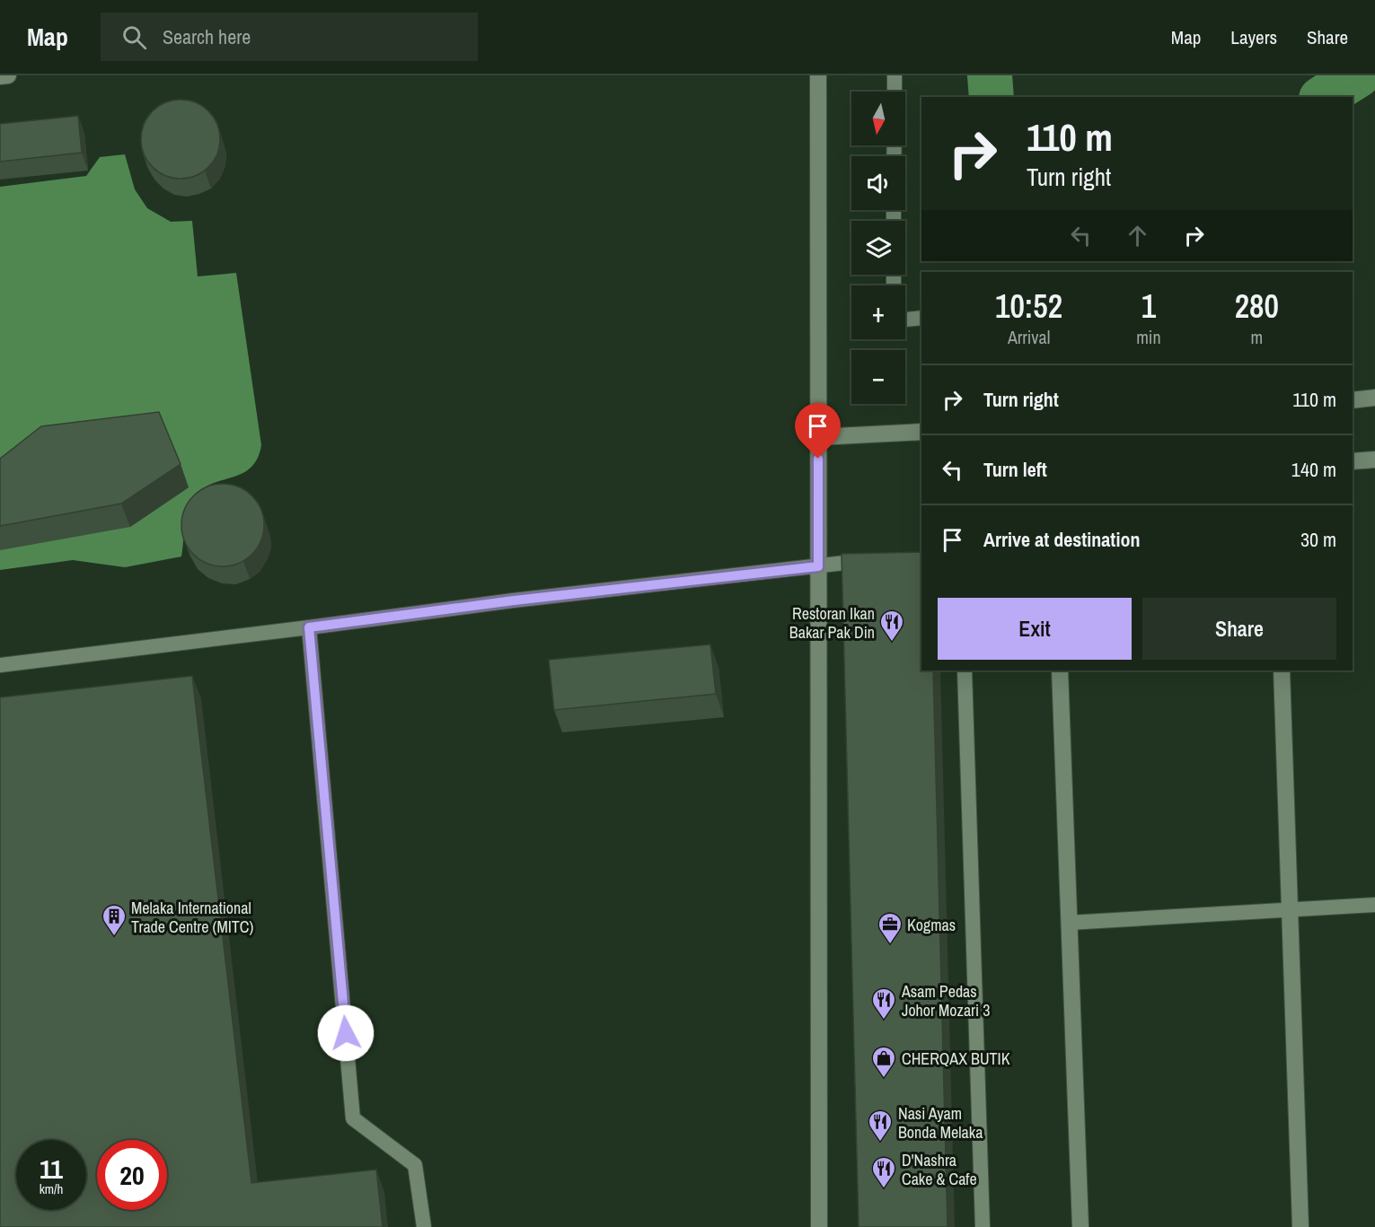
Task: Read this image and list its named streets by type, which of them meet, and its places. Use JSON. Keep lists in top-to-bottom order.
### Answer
{
  "places": {
    "restaurant": [
      "Restoran Ikan Bakar Pak Din",
      "Asam Pedas Johor Mozari 3",
      "Nasi Ayam Bonda Melaka",
      "D'Nashra Cake & Cafe"
    ],
    "building": ["Melaka International Trade Centre (MITC)"],
    "office": ["Kogmas"],
    "shop": ["CHERQAX BUTIK"]
  },
  "north": "bottom",
  "page": {
    "header": "Map",
    "search": "Search here",
    "nav": ["Map", "Layers", "Share"],
    "map_buttons": ["+", "−"],
    "turn": ["110 m", "Turn right"],
    "eta": [
      "10:52",
      "Arrival",
      "1",
      "min",
      "280",
      "m"
    ],
    "list": [
      {
        "name": "Turn right",
        "value": "110 m"
      },
      {
        "name": "Turn left",
        "value": "140 m"
      },
      {
        "name": "Arrive at destination",
        "value": "30 m"
      }
    ],
    "buttons": ["Exit", "Share"],
    "speed": "11 km/h",
    "limit": "20"
  }
}
